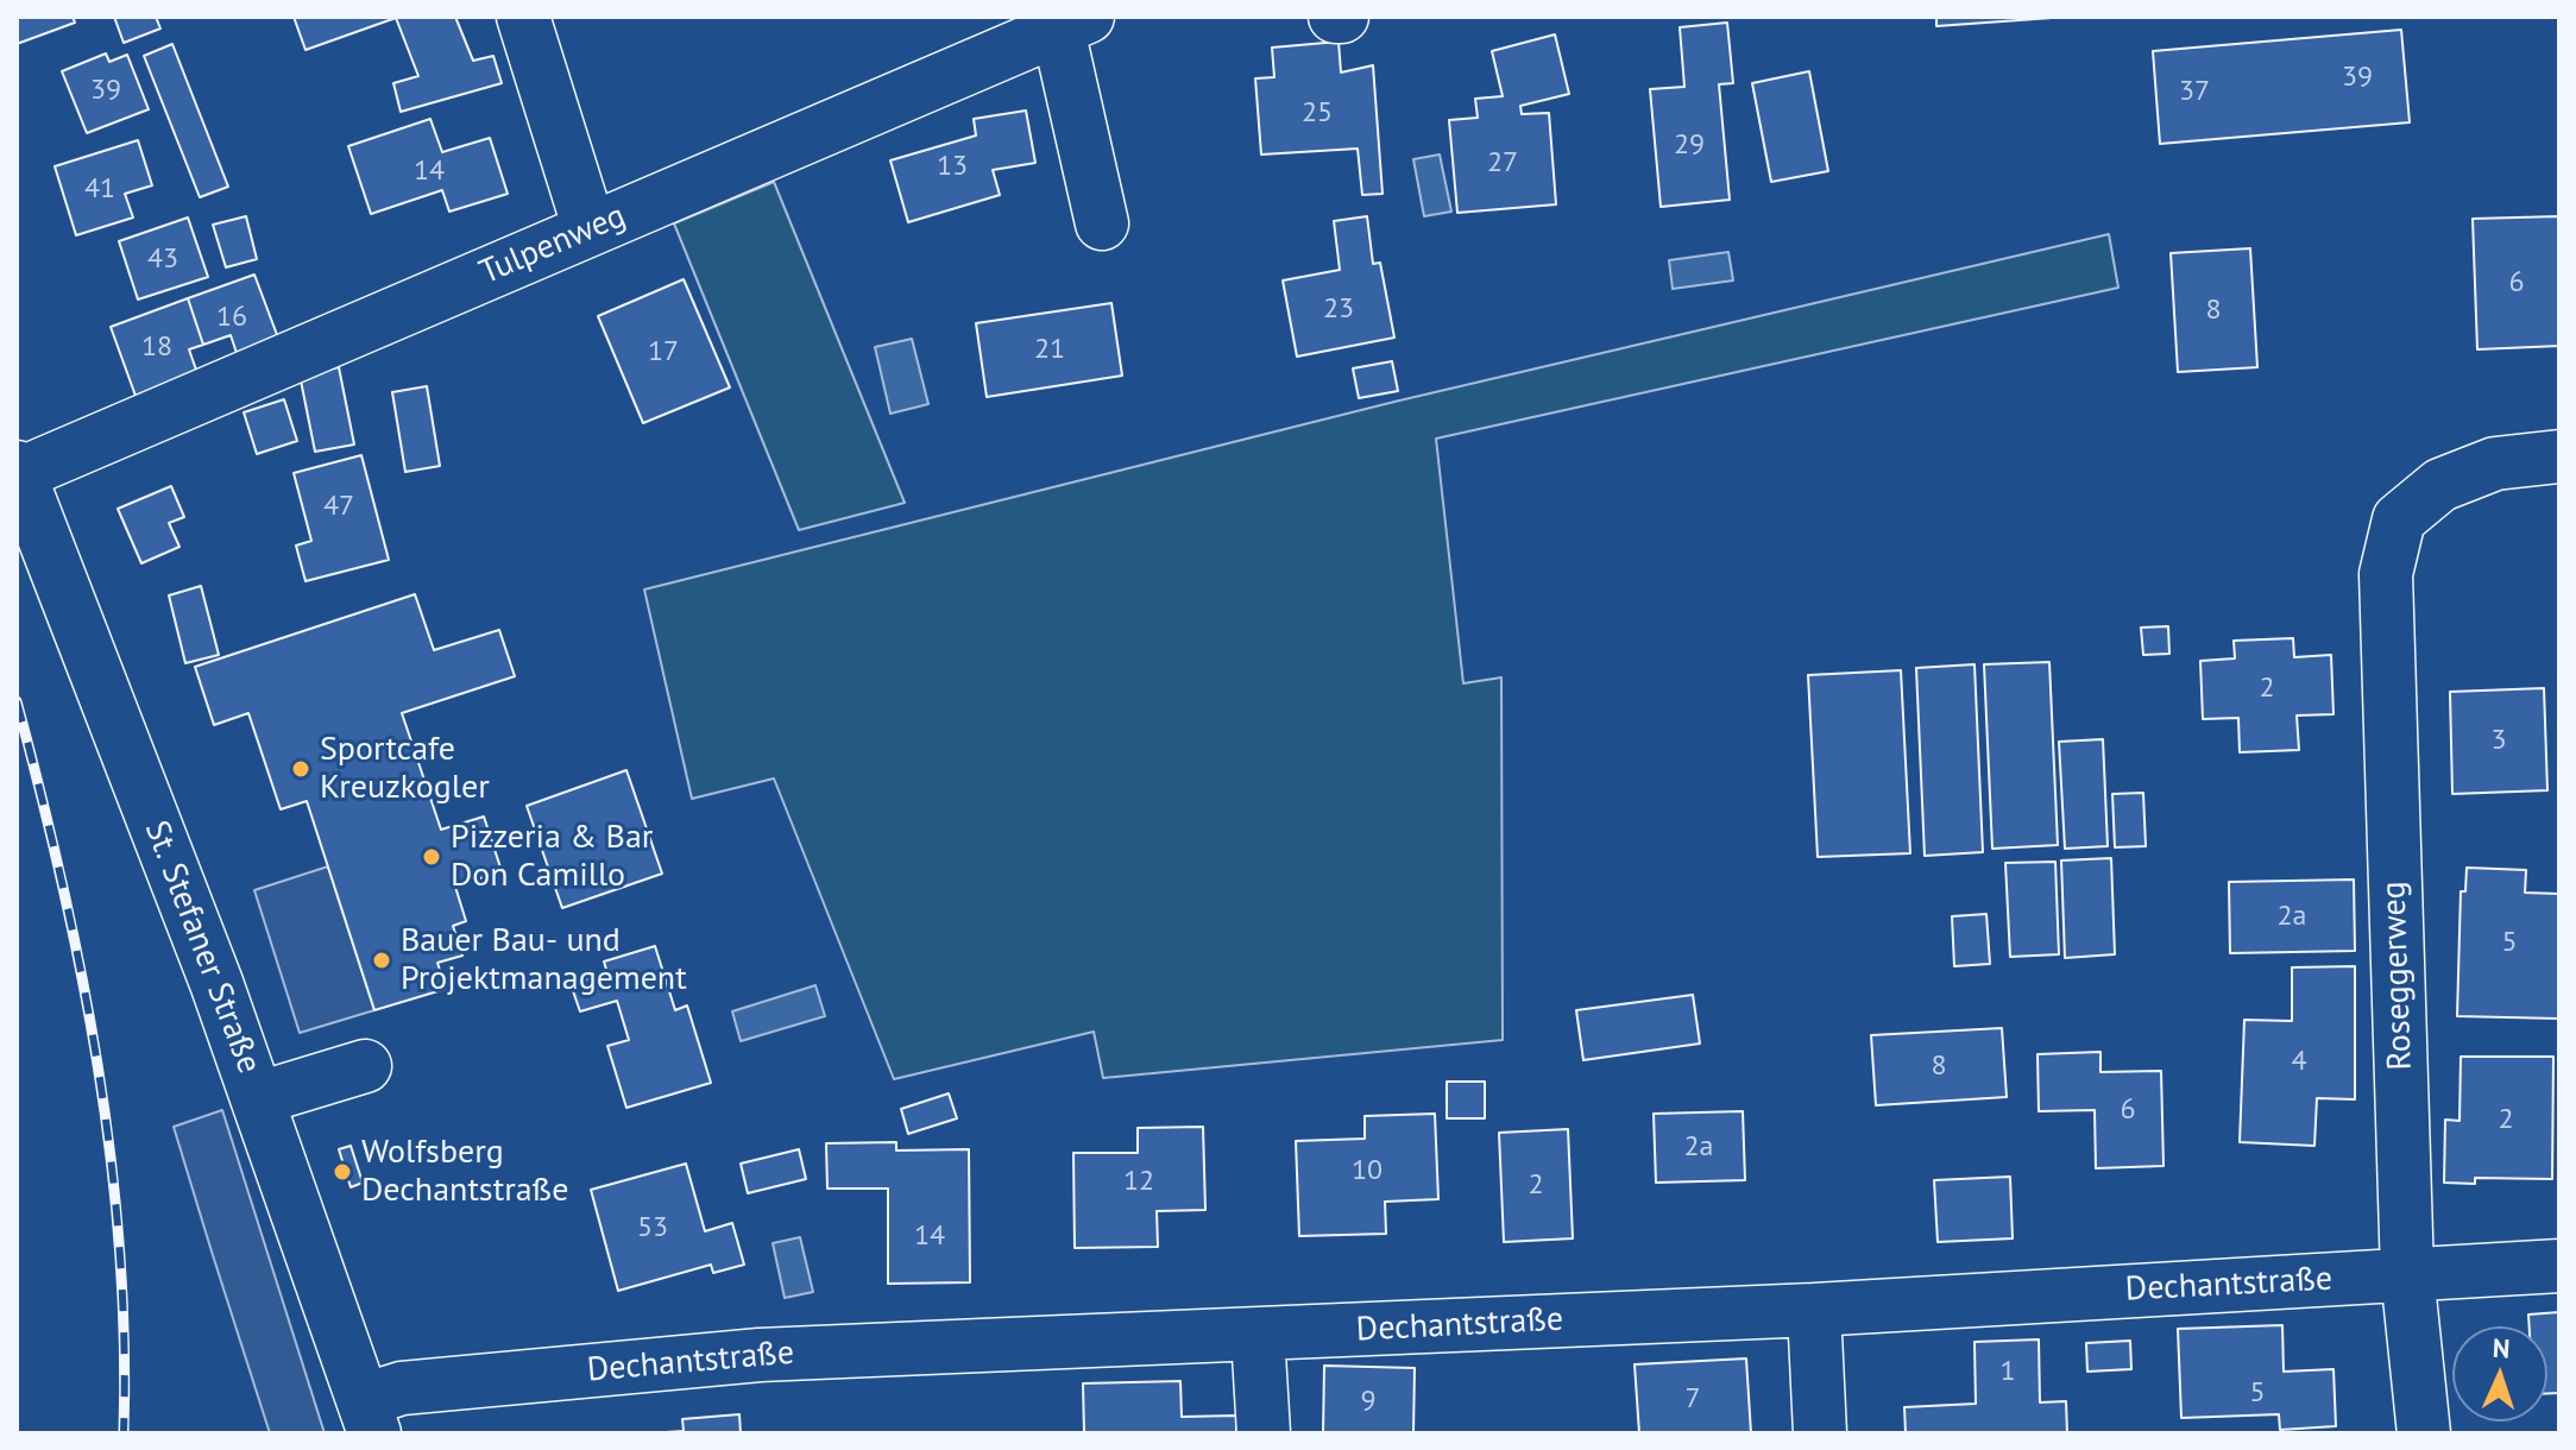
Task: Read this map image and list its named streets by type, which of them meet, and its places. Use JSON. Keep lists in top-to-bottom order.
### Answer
{
  "streets": {
    "street": [
      "Tulpenweg",
      "St. Stefaner Straße",
      "Roseggerweg",
      "Dechantstraße"
    ]
  },
  "crossings": [
    ["Tulpenweg", "St. Stefaner Straße"],
    ["St. Stefaner Straße", "Dechantstraße"],
    ["Roseggerweg", "Dechantstraße"]
  ],
  "places": [
    "Sportcafe Kreuzkogler",
    "Pizzeria & Bar Don Camillo",
    "Bauer Bau- und Projektmanagement",
    "Wolfsberg Dechantstraße"
  ],
  "house_numbers": [
    "39",
    "39",
    "37",
    "25",
    "29",
    "27",
    "13",
    "14",
    "41",
    "43",
    "6",
    "23",
    "8",
    "16",
    "18",
    "21",
    "17",
    "47",
    "2",
    "3",
    "2a",
    "5",
    "4",
    "8",
    "6",
    "2",
    "2a",
    "10",
    "12",
    "2",
    "53",
    "14",
    "1",
    "5",
    "7",
    "9"
  ],
  "north": "top"
}
